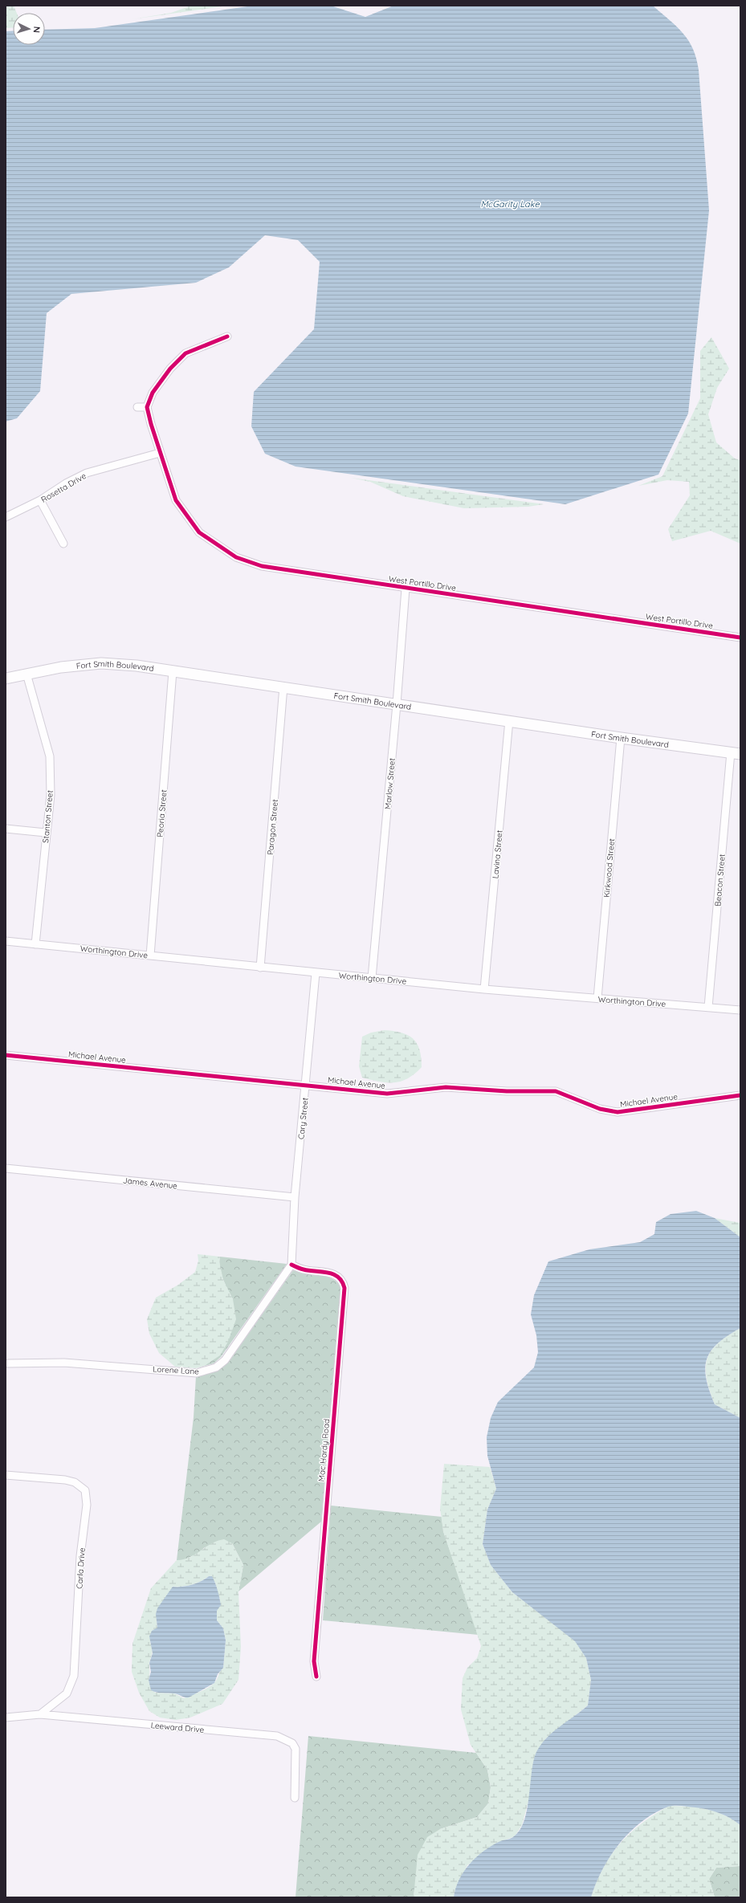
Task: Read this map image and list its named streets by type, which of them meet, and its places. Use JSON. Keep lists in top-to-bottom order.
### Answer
{
  "streets": {
    "street": [
      "Rosetta Drive",
      "West Portillo Drive",
      "Fort Smith Boulevard",
      "Marlow Street",
      "Peoria Street",
      "Stanton Street",
      "Paragon Street",
      "Lavina Street",
      "Kirkwood Street",
      "Beacon Street",
      "Worthington Drive",
      "Michael Avenue",
      "Cary Street",
      "James Avenue",
      "Lorene Lane",
      "Mac Hardy Road",
      "Carla Drive",
      "Leeward Drive"
    ]
  },
  "crossings": [
    ["Rosetta Drive", "West Portillo Drive"],
    ["West Portillo Drive", "Marlow Street"],
    ["Fort Smith Boulevard", "Marlow Street"],
    ["Fort Smith Boulevard", "Peoria Street"],
    ["Fort Smith Boulevard", "Stanton Street"],
    ["Fort Smith Boulevard", "Paragon Street"],
    ["Fort Smith Boulevard", "Lavina Street"],
    ["Fort Smith Boulevard", "Kirkwood Street"],
    ["Fort Smith Boulevard", "Beacon Street"],
    ["Marlow Street", "Worthington Drive"],
    ["Peoria Street", "Worthington Drive"],
    ["Stanton Street", "Worthington Drive"],
    ["Paragon Street", "Worthington Drive"],
    ["Lavina Street", "Worthington Drive"],
    ["Kirkwood Street", "Worthington Drive"],
    ["Beacon Street", "Worthington Drive"],
    ["Worthington Drive", "Cary Street"],
    ["Michael Avenue", "Cary Street"],
    ["Cary Street", "James Avenue"],
    ["Cary Street", "Lorene Lane"],
    ["Cary Street", "Mac Hardy Road"],
    ["Lorene Lane", "Mac Hardy Road"],
    ["Carla Drive", "Leeward Drive"]
  ],
  "water": ["McGarity Lake"],
  "north": "right"
}
